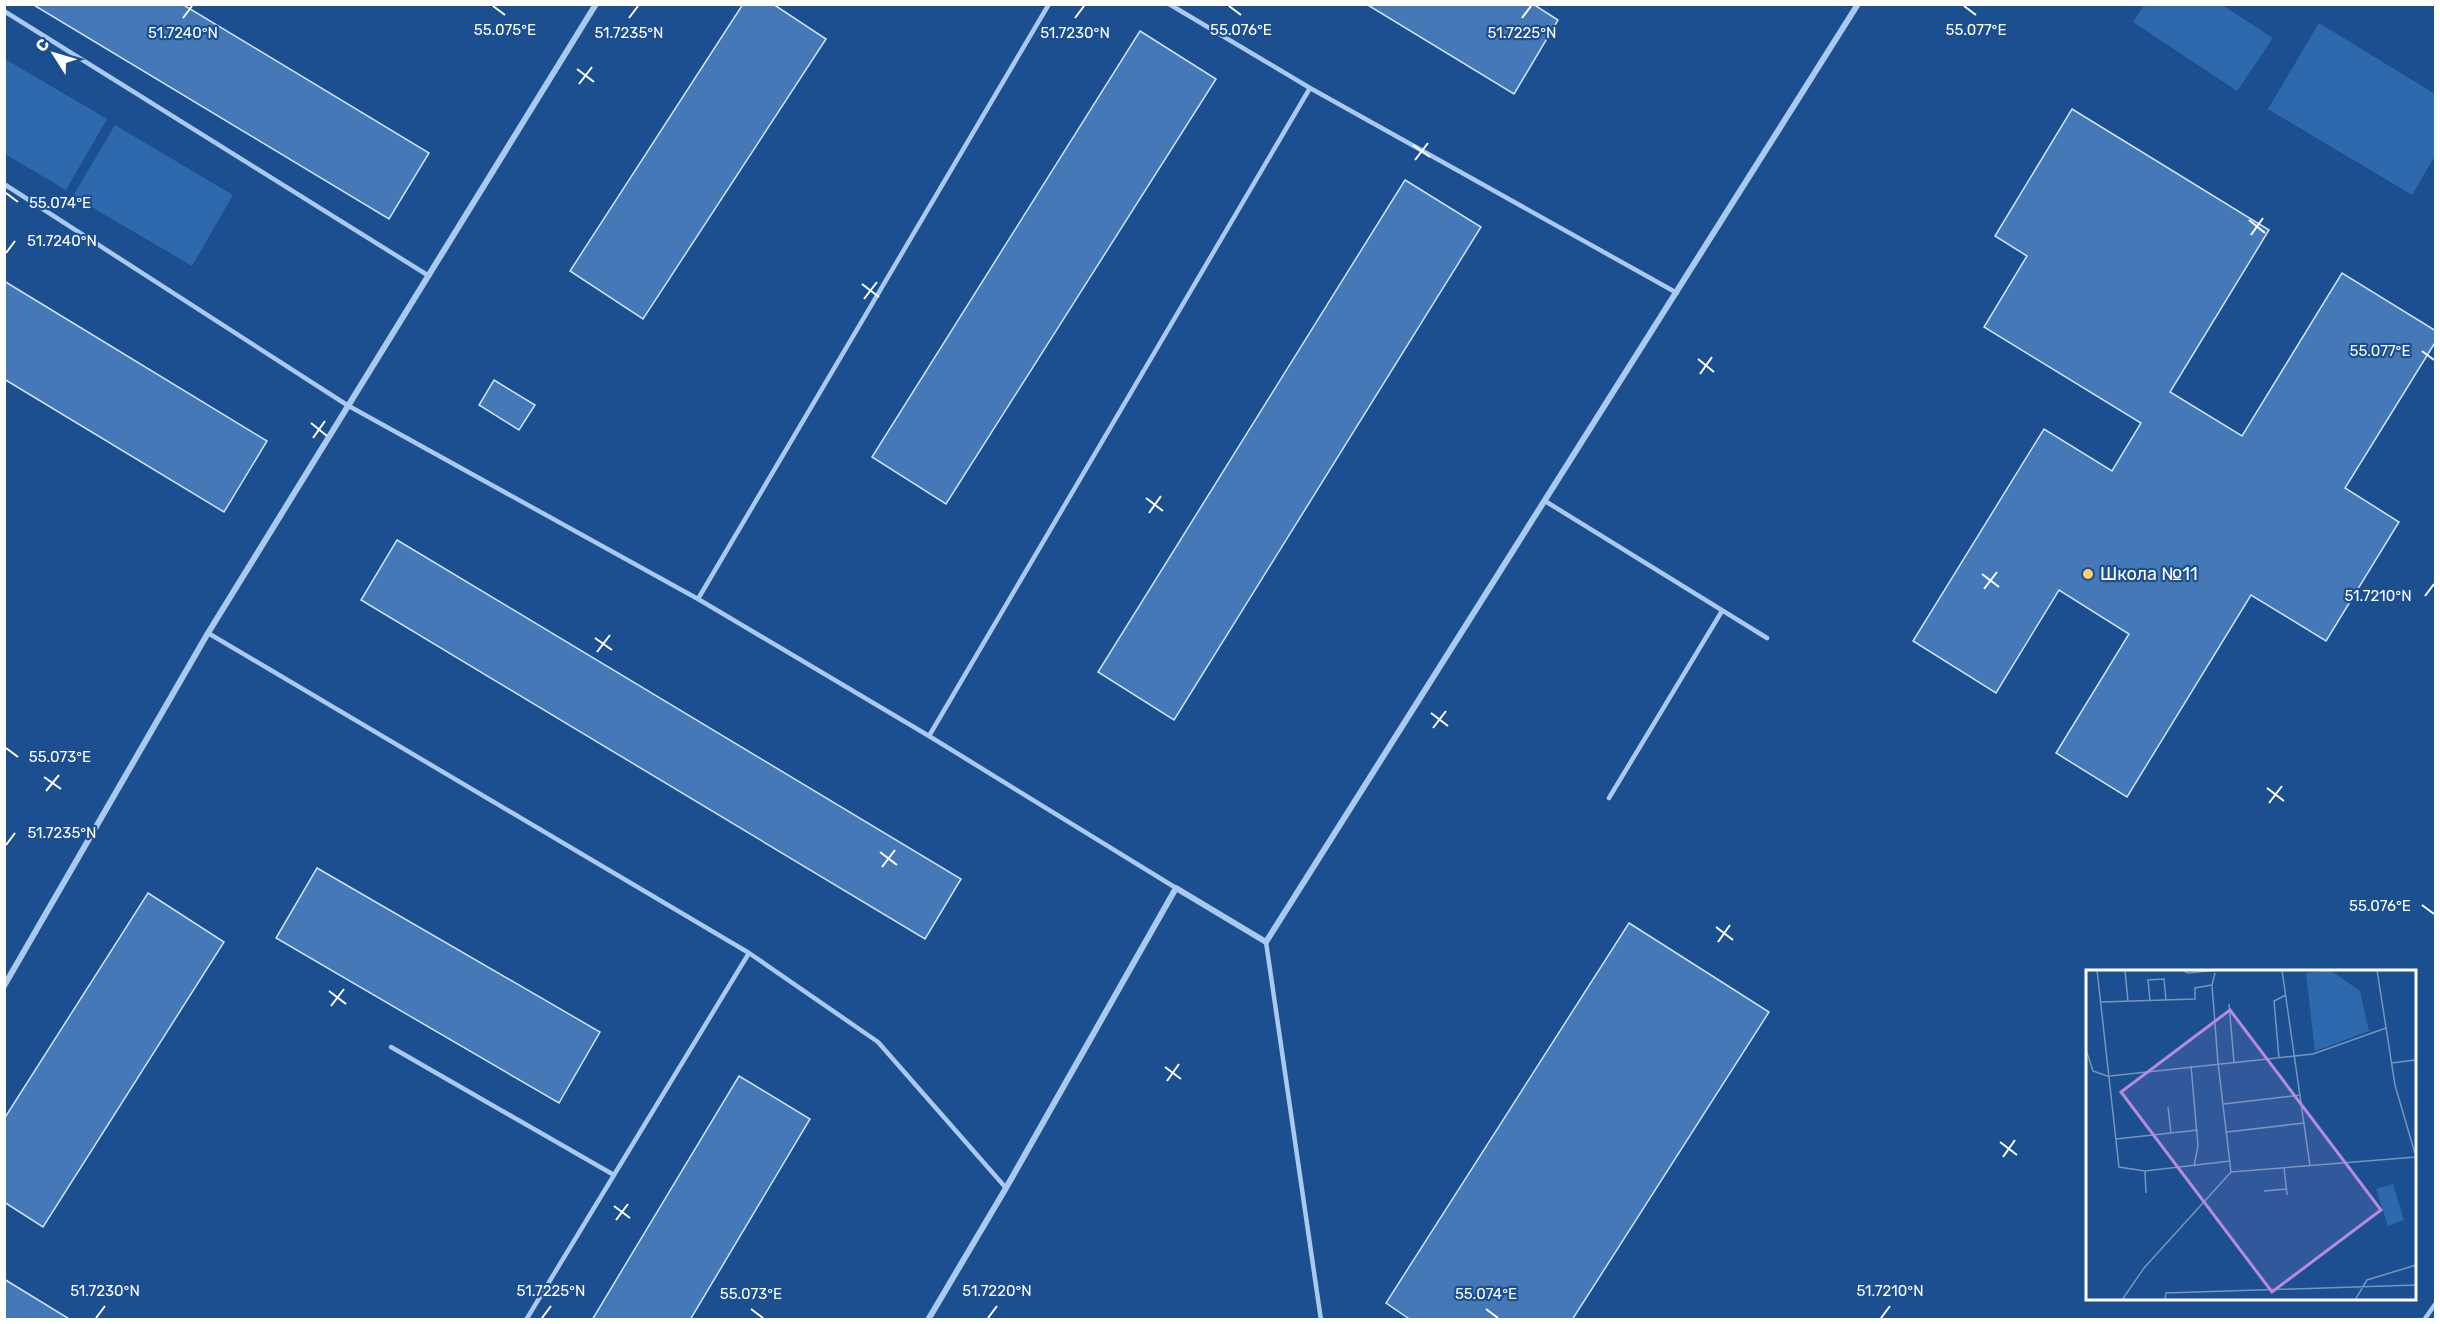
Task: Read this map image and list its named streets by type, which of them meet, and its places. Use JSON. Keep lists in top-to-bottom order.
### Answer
{
  "places": ["Школа №11"],
  "north": "top left",
  "coordinates": [
    "55.075°E",
    "55.076°E",
    "55.077°E",
    "51.7240°N",
    "51.7235°N",
    "51.7230°N",
    "51.7225°N",
    "55.074°E",
    "51.7210°N",
    "55.073°E",
    "51.7220°N"
  ]
}
